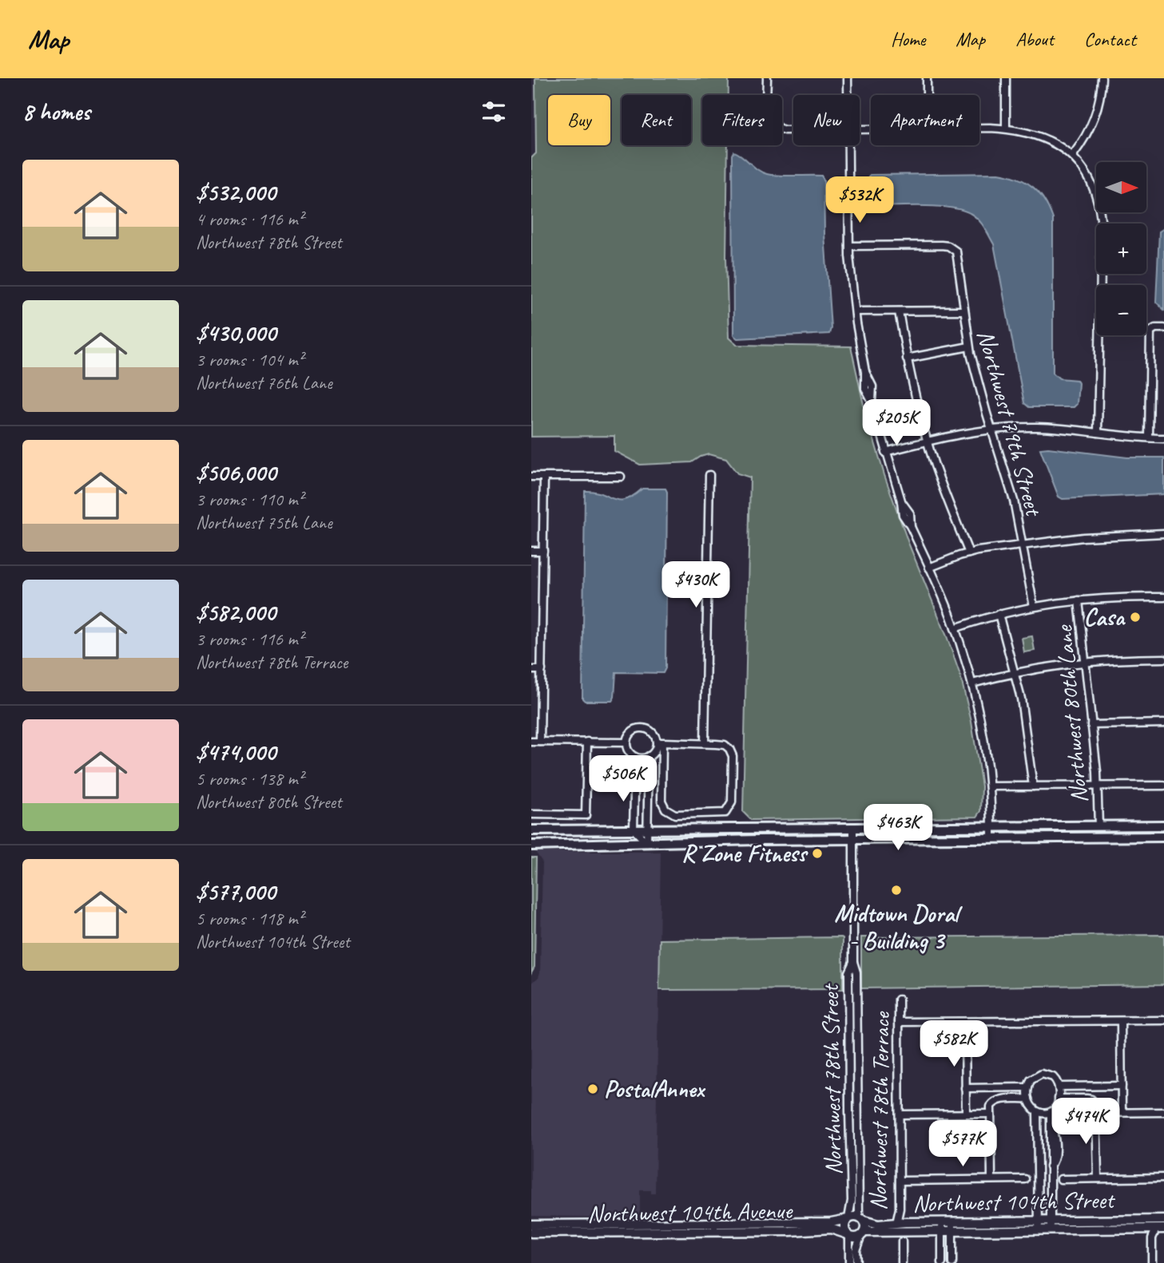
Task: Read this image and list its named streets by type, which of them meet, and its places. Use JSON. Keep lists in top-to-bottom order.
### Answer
{
  "streets": {
    "street": [
      "Northwest 79th Street",
      "Northwest 80th Lane",
      "Northwest 78th Street",
      "Northwest 78th Terrace",
      "Northwest 104th Street",
      "Northwest 104th Avenue"
    ]
  },
  "crossings": [
    ["Northwest 78th Street", "Northwest 78th Terrace"],
    ["Northwest 78th Street", "Northwest 104th Street"],
    ["Northwest 78th Street", "Northwest 104th Avenue"],
    ["Northwest 78th Terrace", "Northwest 104th Street"],
    ["Northwest 78th Terrace", "Northwest 104th Avenue"],
    ["Northwest 104th Street", "Northwest 104th Avenue"]
  ],
  "places": [
    "Casa",
    "R Zone Fitness",
    "Midtown Doral - Building 3",
    "PostalAnnex"
  ],
  "north": "right",
  "page": {
    "header": "Map",
    "nav": [
      "Home",
      "Map",
      "About",
      "Contact"
    ],
    "heading": "8 homes",
    "chip": [
      "Buy",
      "Rent",
      "Filters",
      "New",
      "Apartment"
    ],
    "list": [
      {
        "name": "$532,000",
        "note": "4 rooms · 116 m² · Northwest 78th Street"
      },
      {
        "name": "$430,000",
        "note": "3 rooms · 104 m² · Northwest 76th Lane"
      },
      {
        "name": "$506,000",
        "note": "3 rooms · 110 m² · Northwest 75th Lane"
      },
      {
        "name": "$582,000",
        "note": "3 rooms · 116 m² · Northwest 78th Terrace"
      },
      {
        "name": "$474,000",
        "note": "5 rooms · 138 m² · Northwest 80th Street"
      },
      {
        "name": "$577,000",
        "note": "5 rooms · 118 m² · Northwest 104th Street"
      }
    ],
    "map_buttons": ["+", "−"],
    "price": [
      "$532K",
      "$205K",
      "$430K",
      "$506K",
      "$463K",
      "$582K",
      "$474K",
      "$577K"
    ]
  }
}
